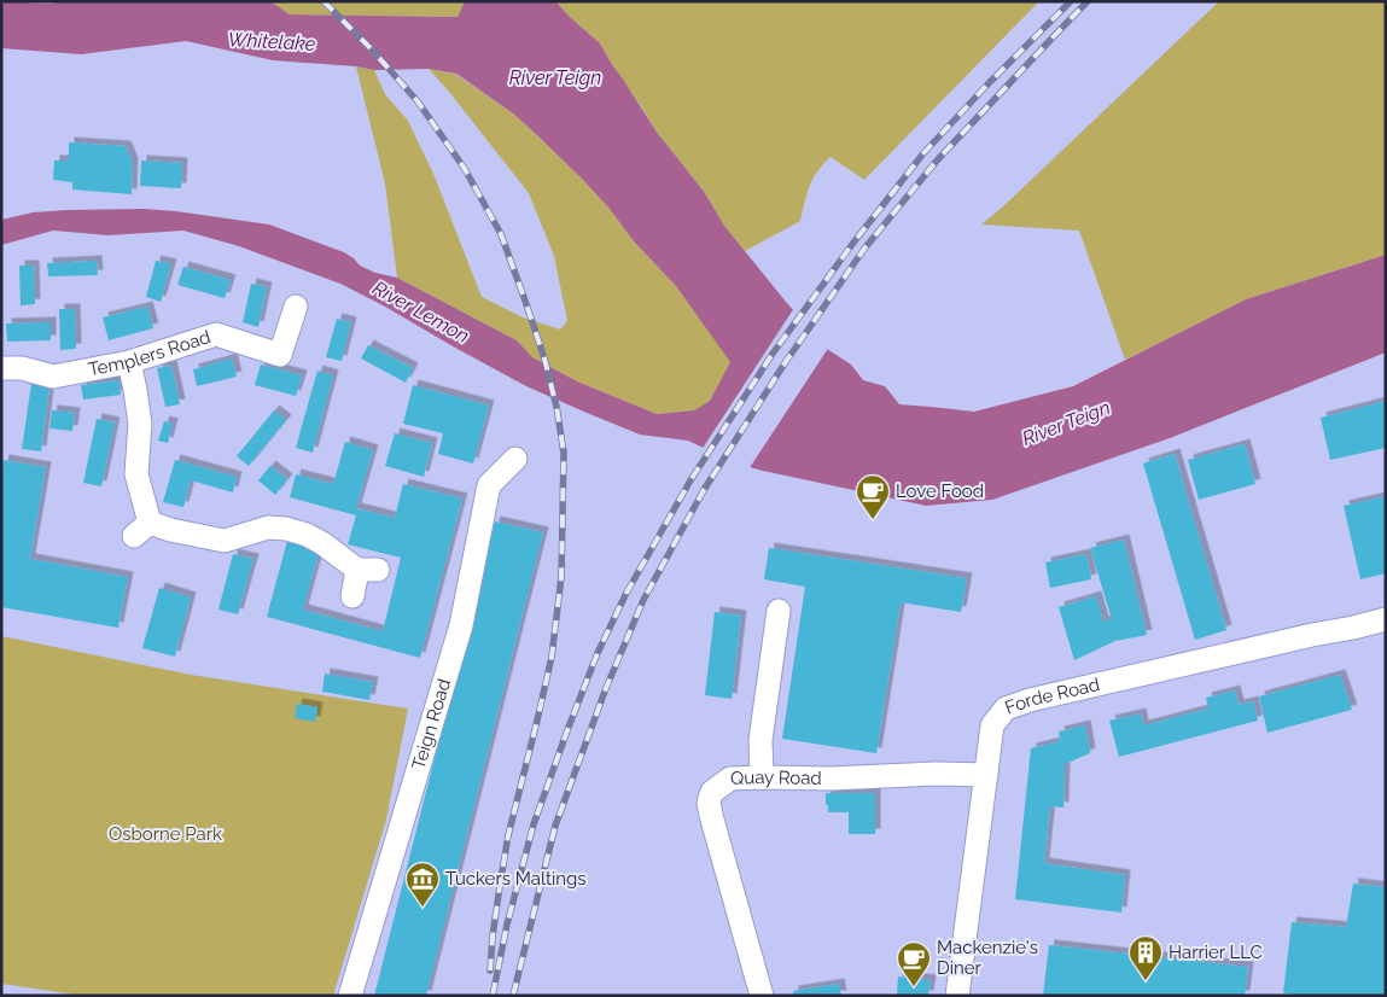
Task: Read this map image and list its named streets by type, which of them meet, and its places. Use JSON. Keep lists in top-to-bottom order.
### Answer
{
  "streets": {
    "street": [
      "Templers Road",
      "Forde Road",
      "Teign Road",
      "Quay Road"
    ]
  },
  "crossings": [
    ["Forde Road", "Quay Road"]
  ],
  "water": ["Whitelake", "River Teign", "River Lemon"],
  "parks": ["Osborne Park"],
  "places": {
    "cafe": ["Love Food", "Mackenzie's Diner"],
    "museum": ["Tuckers Maltings"],
    "building": ["Harrier LLC"]
  }
}
